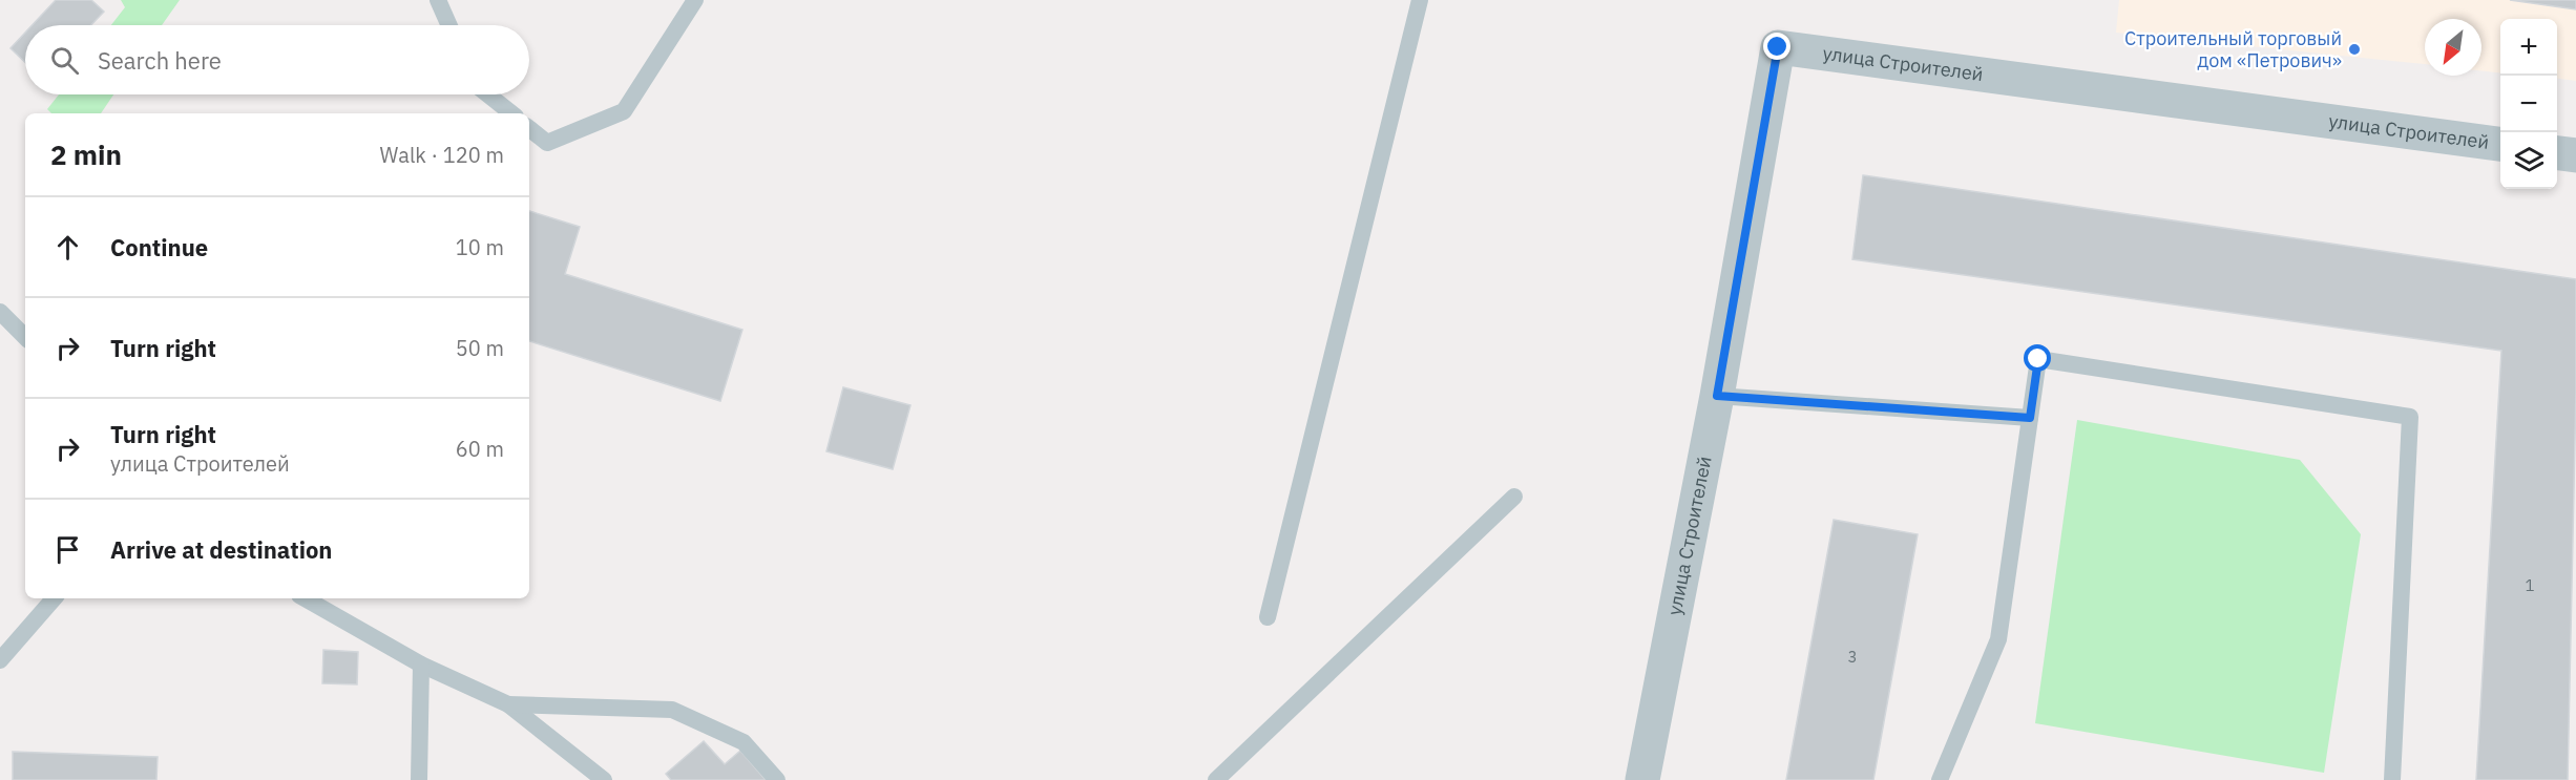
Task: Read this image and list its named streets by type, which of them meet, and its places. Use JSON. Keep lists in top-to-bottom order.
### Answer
{
  "streets": {
    "street": ["улица Строителей"]
  },
  "places": ["Строительный торговый дом «Петрович»"],
  "house_numbers": ["1", "3"],
  "north": "bottom left",
  "page": {
    "map_buttons": ["+", "−"],
    "search": "Search here",
    "heading": ["2 min", "Walk · 120 m"],
    "list": [
      ["Continue", "10 m"],
      ["Turn right", "50 m"],
      ["Turn right", "улица Строителей", "60 m"],
      "Arrive at destination"
    ]
  }
}
